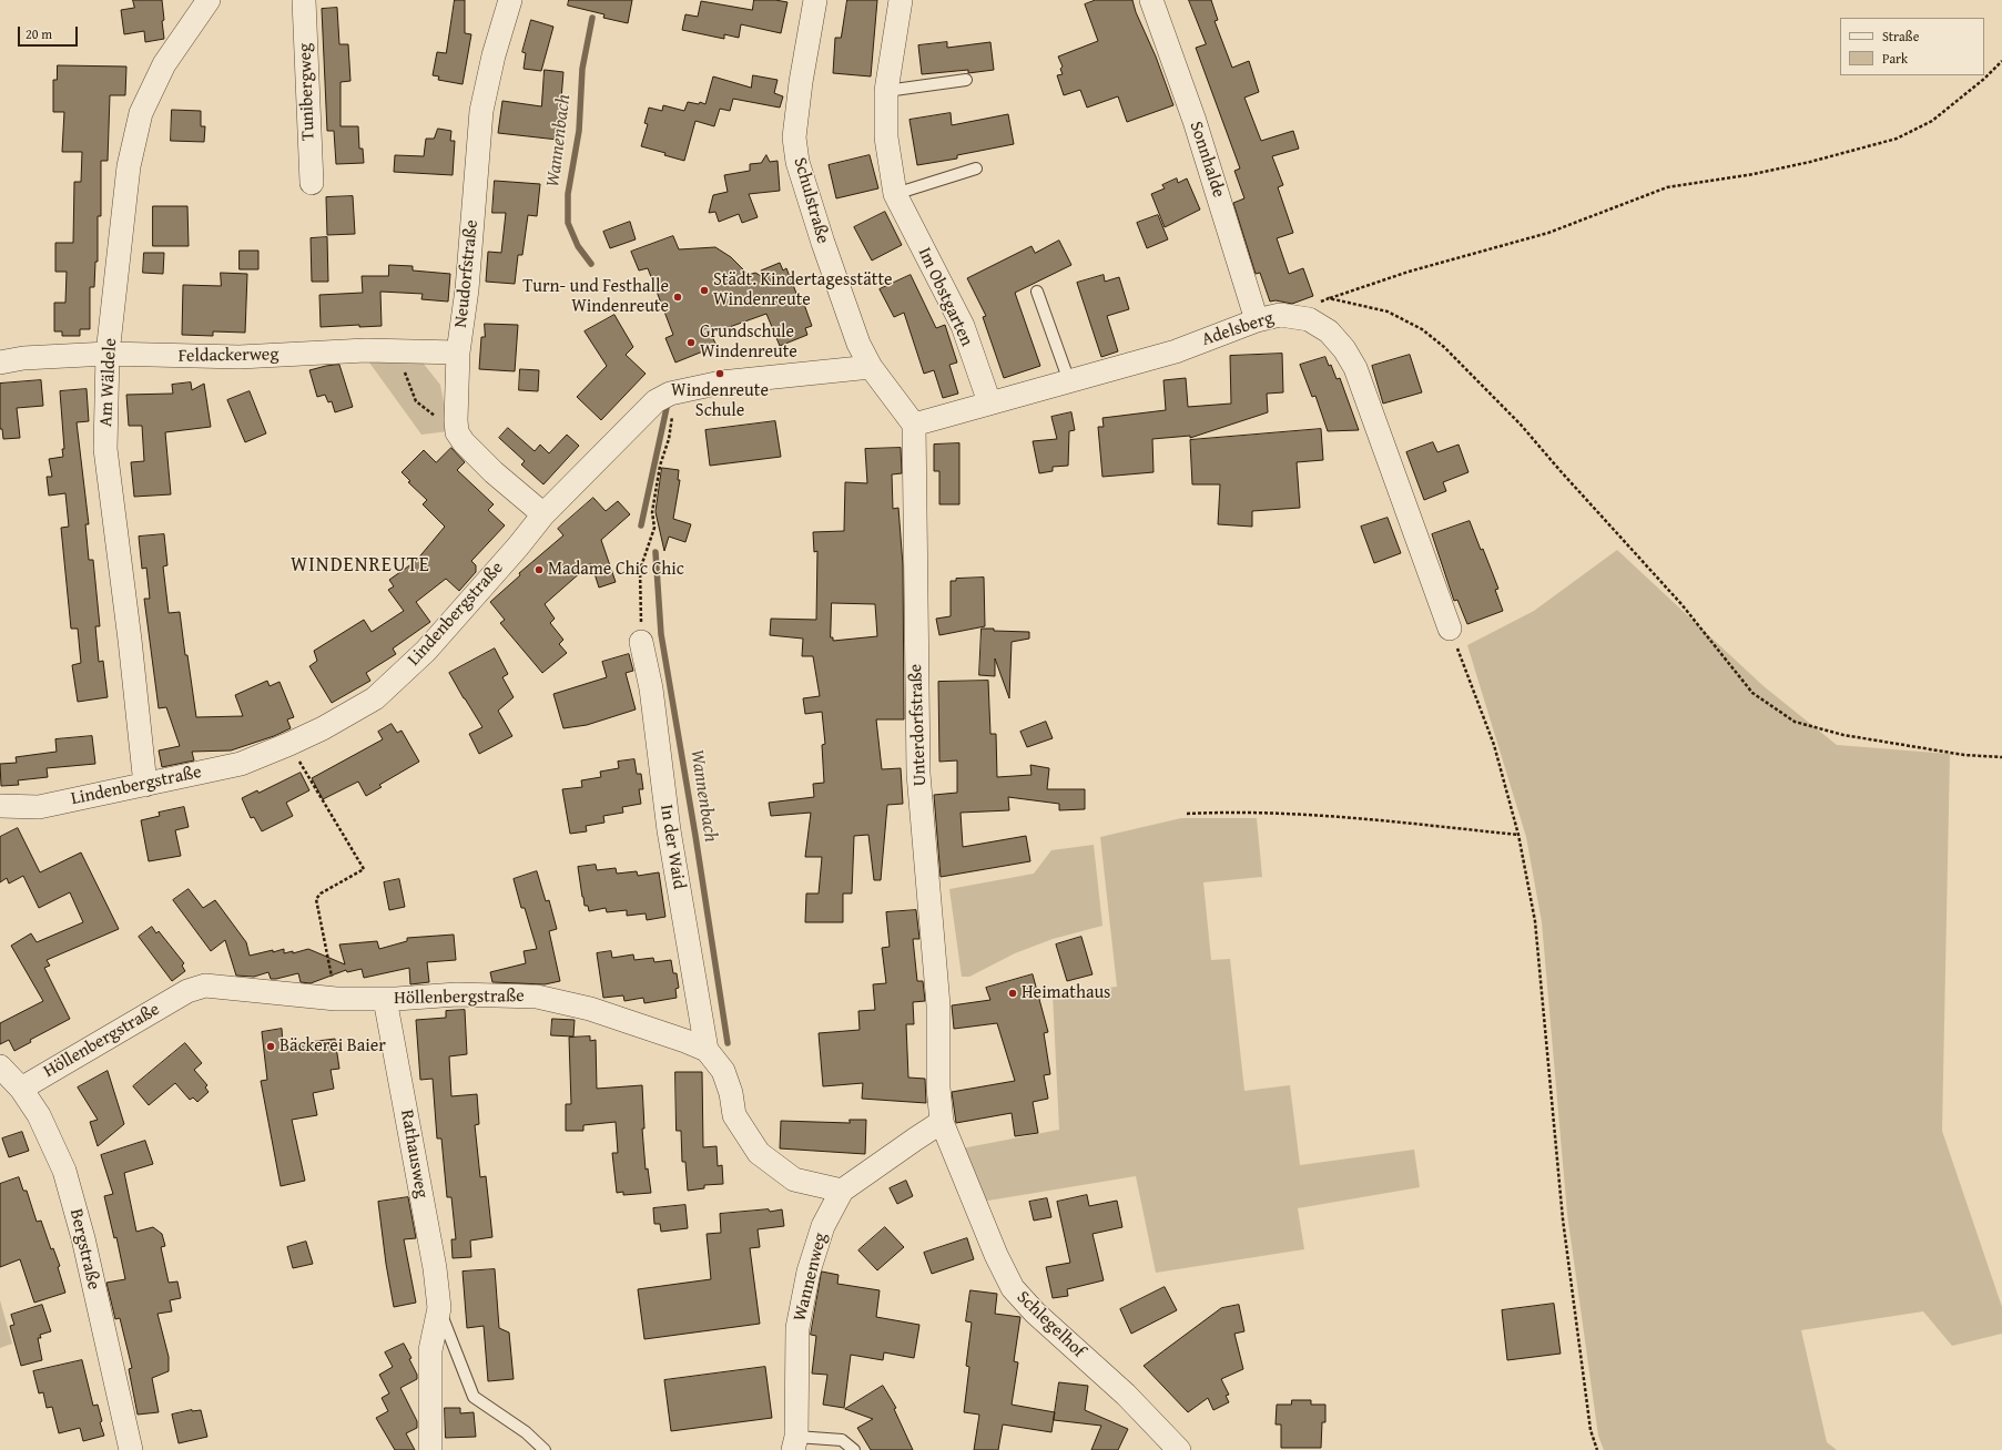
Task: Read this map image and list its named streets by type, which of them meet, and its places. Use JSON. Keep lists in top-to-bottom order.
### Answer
{
  "streets": {
    "street": [
      "Tunibergweg",
      "Sonnhalde",
      "Schulstraße",
      "Neudorfstraße",
      "Im Obstgarten",
      "Adelsberg",
      "Feldackerweg",
      "Am Wäldele",
      "Lindenbergstraße",
      "Unterdorfstraße",
      "In der Waid",
      "Höllenbergstraße",
      "Rathausweg",
      "Bergstraße",
      "Wannenweg",
      "Schlegelhof"
    ]
  },
  "crossings": [
    ["Sonnhalde", "Adelsberg"],
    ["Schulstraße", "Lindenbergstraße"],
    ["Neudorfstraße", "Feldackerweg"],
    ["Neudorfstraße", "Lindenbergstraße"],
    ["Im Obstgarten", "Adelsberg"],
    ["Adelsberg", "Unterdorfstraße"],
    ["Feldackerweg", "Am Wäldele"],
    ["Am Wäldele", "Lindenbergstraße"],
    ["Unterdorfstraße", "Wannenweg"],
    ["Unterdorfstraße", "Schlegelhof"],
    ["In der Waid", "Höllenbergstraße"],
    ["Höllenbergstraße", "Rathausweg"],
    ["Höllenbergstraße", "Bergstraße"],
    ["Höllenbergstraße", "Wannenweg"],
    ["Wannenweg", "Schlegelhof"]
  ],
  "districts": ["WINDENREUTE"],
  "water": ["Wannenbach"],
  "places": [
    "Städt. Kindertagesstätte Windenreute",
    "Turn- und Festhalle Windenreute",
    "Grundschule Windenreute",
    "Windenreute Schule",
    "Madame Chic Chic",
    "Heimathaus",
    "Bäckerei Baier"
  ],
  "legend": ["Straße", "Park"],
  "scale_bar": "20 m"
}
